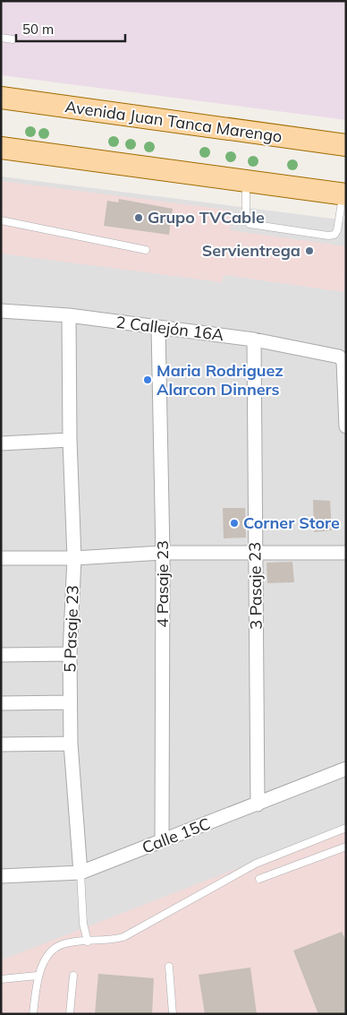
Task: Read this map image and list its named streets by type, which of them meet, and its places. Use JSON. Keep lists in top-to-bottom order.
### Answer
{
  "streets": {
    "main road": ["Avenida Juan Tanca Marengo"],
    "street": [
      "2 Callejón 16A",
      "4 Pasaje 23",
      "3 Pasaje 23",
      "5 Pasaje 23",
      "Calle 15C"
    ]
  },
  "crossings": [
    ["2 Callejón 16A", "4 Pasaje 23"],
    ["2 Callejón 16A", "3 Pasaje 23"],
    ["2 Callejón 16A", "5 Pasaje 23"],
    ["4 Pasaje 23", "Calle 15C"],
    ["3 Pasaje 23", "Calle 15C"],
    ["5 Pasaje 23", "Calle 15C"]
  ],
  "places": [
    "Grupo TVCable",
    "Servientrega",
    "Maria Rodriguez Alarcon Dinners",
    "Corner Store"
  ],
  "scale_bar": "50 m"
}
